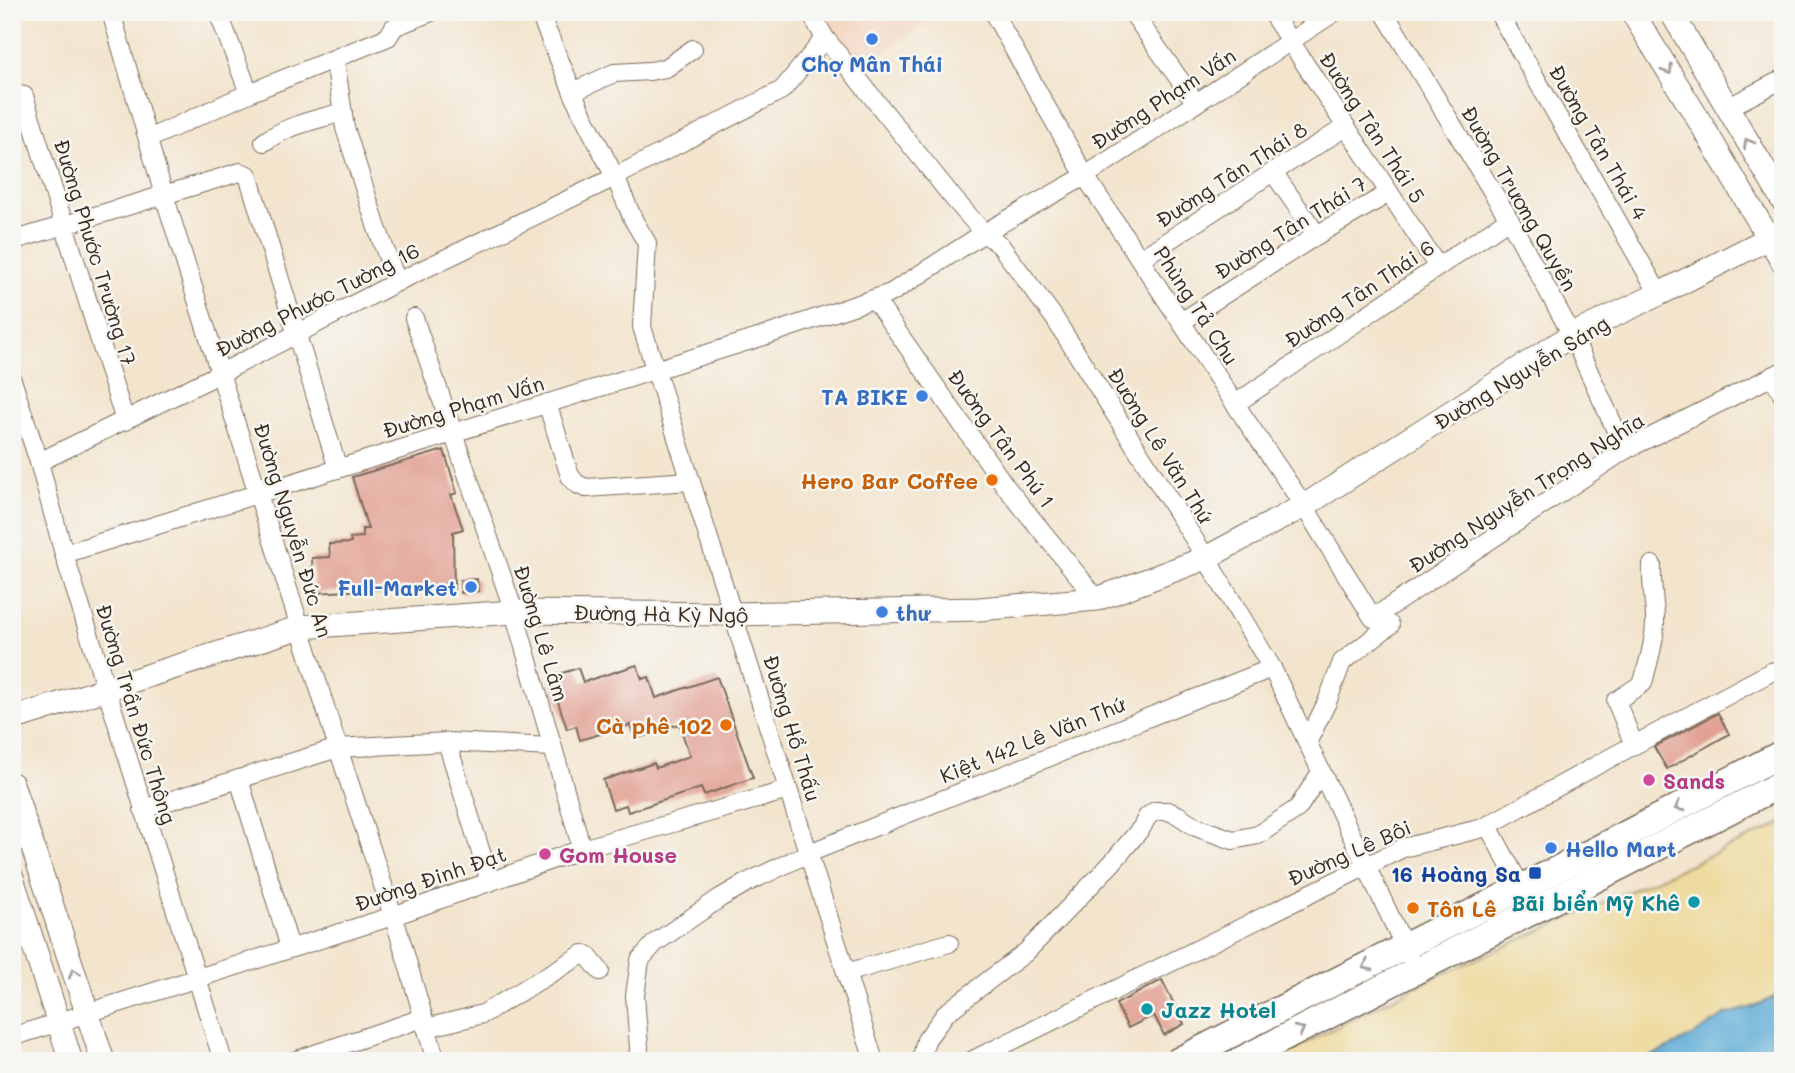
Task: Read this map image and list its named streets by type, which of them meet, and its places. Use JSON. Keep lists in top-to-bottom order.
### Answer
{
  "streets": {
    "street": [
      "Đường Phạm Vấn",
      "Đường Tân Thái 5",
      "Đường Tân Thái 4",
      "Đường Tân Thái 8",
      "Đường Trương Quyền",
      "Đường Tân Thái 7",
      "Đường Phước Trường 17",
      "Đường Tân Thái 6",
      "Đường Phước Tường 16",
      "Phùng Tả Chu",
      "Đường Nguyễn Sáng",
      "Đường Tân Phú 1",
      "Đường Lê Văn Thứ",
      "Đường Nguyễn Trọng Nghĩa",
      "Đường Nguyễn Đức An",
      "Đường Hà Kỳ Ngộ",
      "Đường Lê Lâm",
      "Đường Trần Đức Thông",
      "Đường Hồ Thấu",
      "Kiệt 142 Lê Văn Thứ",
      "Đường Lê Bôi",
      "Đường Đinh Đạt"
    ]
  },
  "crossings": [
    ["Đường Phạm Vấn", "Đường Tân Thái 5"],
    ["Đường Phạm Vấn", "Phùng Tả Chu"],
    ["Đường Phạm Vấn", "Đường Tân Phú 1"],
    ["Đường Phạm Vấn", "Đường Lê Văn Thứ"],
    ["Đường Phạm Vấn", "Đường Nguyễn Đức An"],
    ["Đường Phạm Vấn", "Đường Lê Lâm"],
    ["Đường Phạm Vấn", "Đường Trần Đức Thông"],
    ["Đường Phạm Vấn", "Đường Hồ Thấu"],
    ["Đường Tân Thái 5", "Đường Tân Thái 8"],
    ["Đường Tân Thái 5", "Đường Tân Thái 7"],
    ["Đường Tân Thái 5", "Đường Tân Thái 6"],
    ["Đường Tân Thái 4", "Đường Nguyễn Sáng"],
    ["Đường Tân Thái 8", "Phùng Tả Chu"],
    ["Đường Trương Quyền", "Đường Tân Thái 6"],
    ["Đường Trương Quyền", "Đường Nguyễn Sáng"],
    ["Đường Trương Quyền", "Đường Nguyễn Trọng Nghĩa"],
    ["Đường Tân Thái 7", "Phùng Tả Chu"],
    ["Đường Phước Trường 17", "Đường Phước Tường 16"],
    ["Đường Tân Thái 6", "Phùng Tả Chu"],
    ["Đường Phước Tường 16", "Đường Lê Văn Thứ"],
    ["Đường Phước Tường 16", "Đường Nguyễn Đức An"],
    ["Đường Phước Tường 16", "Đường Trần Đức Thông"],
    ["Đường Phước Tường 16", "Đường Hồ Thấu"],
    ["Phùng Tả Chu", "Đường Nguyễn Sáng"],
    ["Phùng Tả Chu", "Đường Nguyễn Trọng Nghĩa"],
    ["Phùng Tả Chu", "Đường Hà Kỳ Ngộ"],
    ["Đường Nguyễn Sáng", "Đường Hà Kỳ Ngộ"],
    ["Đường Tân Phú 1", "Đường Hà Kỳ Ngộ"],
    ["Đường Lê Văn Thứ", "Đường Hà Kỳ Ngộ"],
    ["Đường Lê Văn Thứ", "Kiệt 142 Lê Văn Thứ"],
    ["Đường Lê Văn Thứ", "Đường Lê Bôi"],
    ["Đường Nguyễn Đức An", "Đường Hà Kỳ Ngộ"],
    ["Đường Nguyễn Đức An", "Đường Đinh Đạt"],
    ["Đường Hà Kỳ Ngộ", "Đường Lê Lâm"],
    ["Đường Hà Kỳ Ngộ", "Đường Trần Đức Thông"],
    ["Đường Hà Kỳ Ngộ", "Đường Hồ Thấu"],
    ["Đường Lê Lâm", "Đường Đinh Đạt"],
    ["Đường Trần Đức Thông", "Đường Đinh Đạt"],
    ["Đường Hồ Thấu", "Kiệt 142 Lê Văn Thứ"],
    ["Đường Hồ Thấu", "Đường Đinh Đạt"]
  ],
  "places": {
    "other": [
      "Chợ Mân Thái",
      "TA BIKE",
      "Hero Bar Coffee",
      "Full-Market",
      "thư",
      "Cà phê 102",
      "Sands",
      "Hello Mart",
      "Gom House",
      "Bãi biển Mỹ Khê",
      "Tôn Lê",
      "Jazz Hotel"
    ],
    "transit": ["16 Hoàng Sa"]
  }
}
